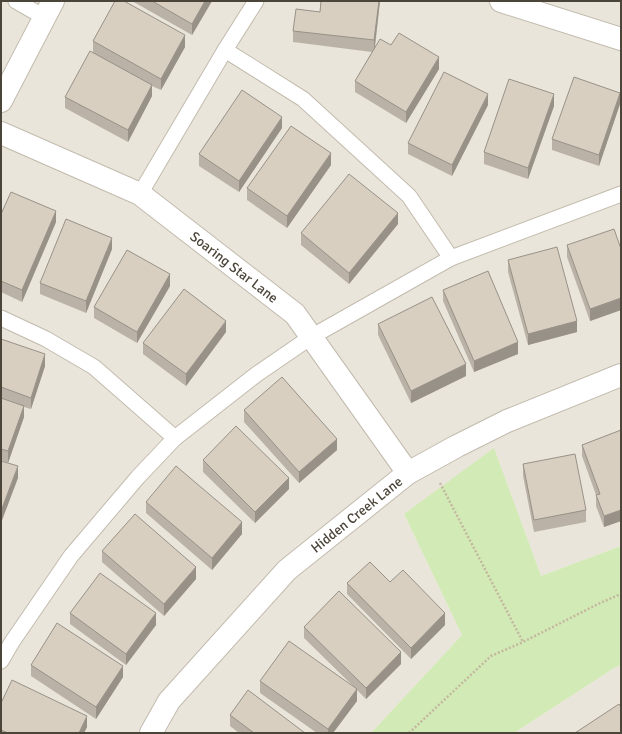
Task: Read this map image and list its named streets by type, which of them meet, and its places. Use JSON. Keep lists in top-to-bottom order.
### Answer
{
  "streets": {
    "street": ["Soaring Star Lane", "Hidden Creek Lane"]
  },
  "crossings": [
    ["Soaring Star Lane", "Hidden Creek Lane"]
  ]
}
